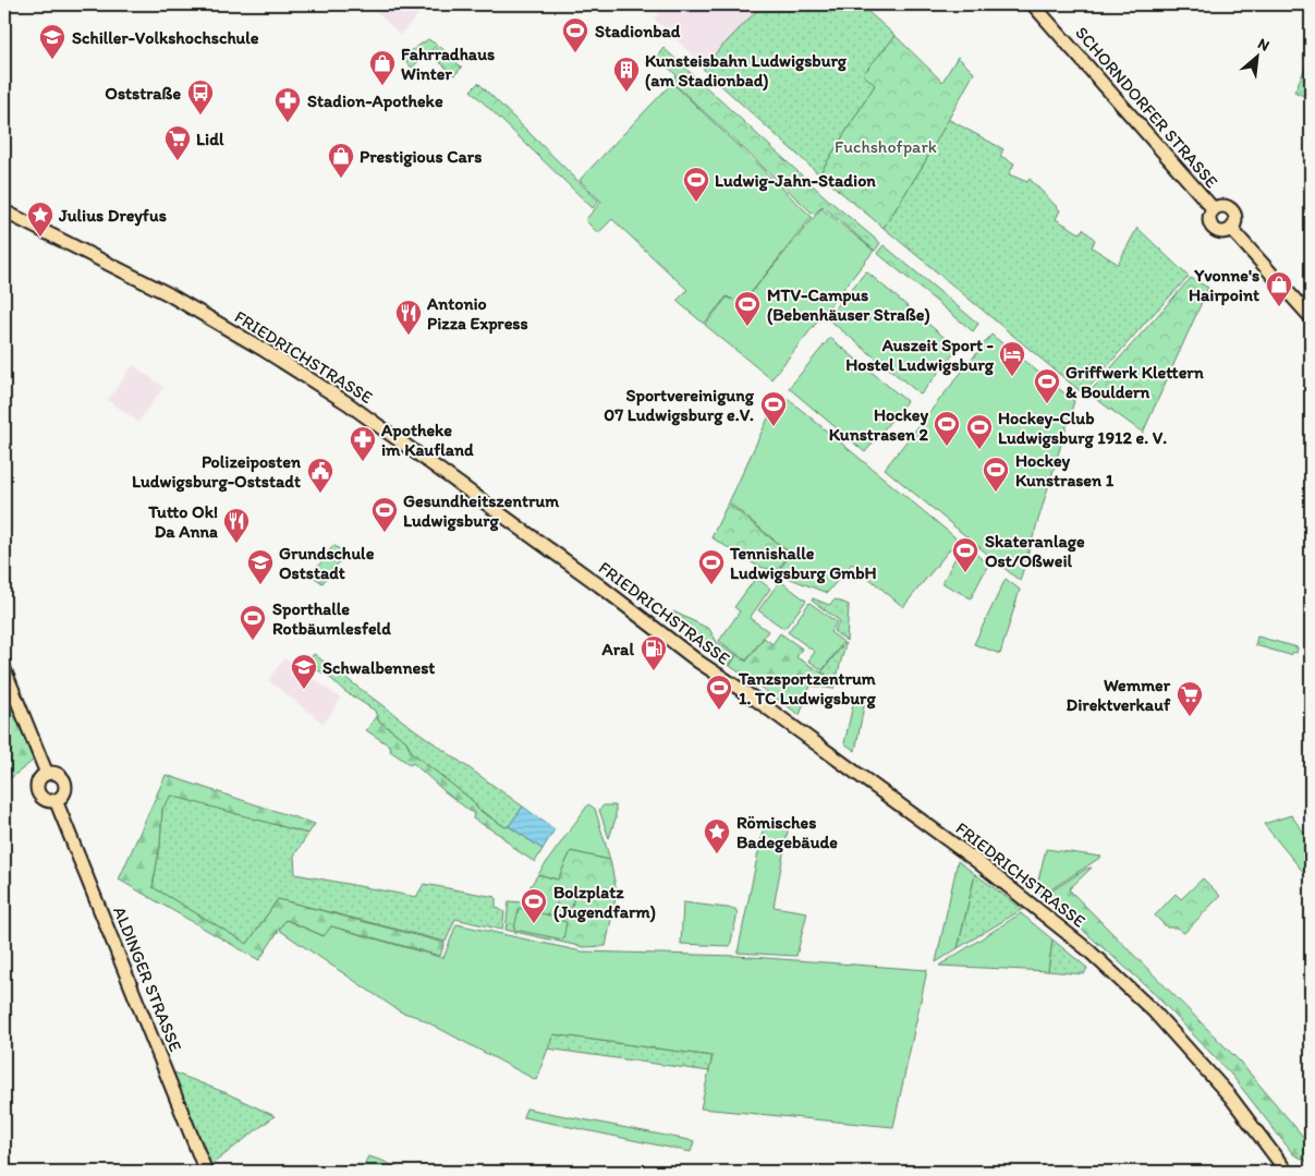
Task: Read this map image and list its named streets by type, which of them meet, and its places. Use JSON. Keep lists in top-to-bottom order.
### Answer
{
  "streets": {
    "main road": ["SCHORNDORFER STRASSE", "FRIEDRICHSTRASSE", "ALDINGER STRASSE"]
  },
  "parks": ["Fuchshofpark"],
  "places": {
    "sports": [
      "Stadionbad",
      "Ludwig-Jahn-Stadion",
      "MTV-Campus (Bebenhäuser Straße)",
      "Griffwerk Klettern & Bouldern",
      "Sportvereinigung 07 Ludwigsburg e.V.",
      "Hockey Kunstrasen 2",
      "Hockey-Club Ludwigsburg 1912 e. V.",
      "Hockey Kunstrasen 1",
      "Gesundheitszentrum Ludwigsburg",
      "Skateranlage Ost/Oßweil",
      "Tennishalle Ludwigsburg GmbH",
      "Sporthalle Rotbäumlesfeld",
      "Tanzsportzentrum 1. TC Ludwigsburg",
      "Bolzplatz (Jugendfarm)"
    ],
    "school or university": ["Schiller-Volkshochschule", "Grundschule Oststadt", "Schwalbennest"],
    "shop": ["Fahrradhaus Winter", "Prestigious Cars", "Yvonne's Hairpoint"],
    "building": ["Kunsteisbahn Ludwigsburg (am Stadionbad)"],
    "bus stop": ["Oststraße"],
    "pharmacy": ["Stadion-Apotheke", "Apotheke im Kaufland"],
    "supermarket": ["Lidl", "Wemmer Direktverkauf"],
    "place": ["Julius Dreyfus", "Römisches Badegebäude"],
    "restaurant": ["Antonio Pizza Express", "Tutto Ok! Da Anna"],
    "hotel": ["Auszeit Sport - Hostel Ludwigsburg"],
    "public building": ["Polizeiposten Ludwigsburg-Oststadt"],
    "fuel station": ["Aral"]
  },
  "north": "top right"
}
